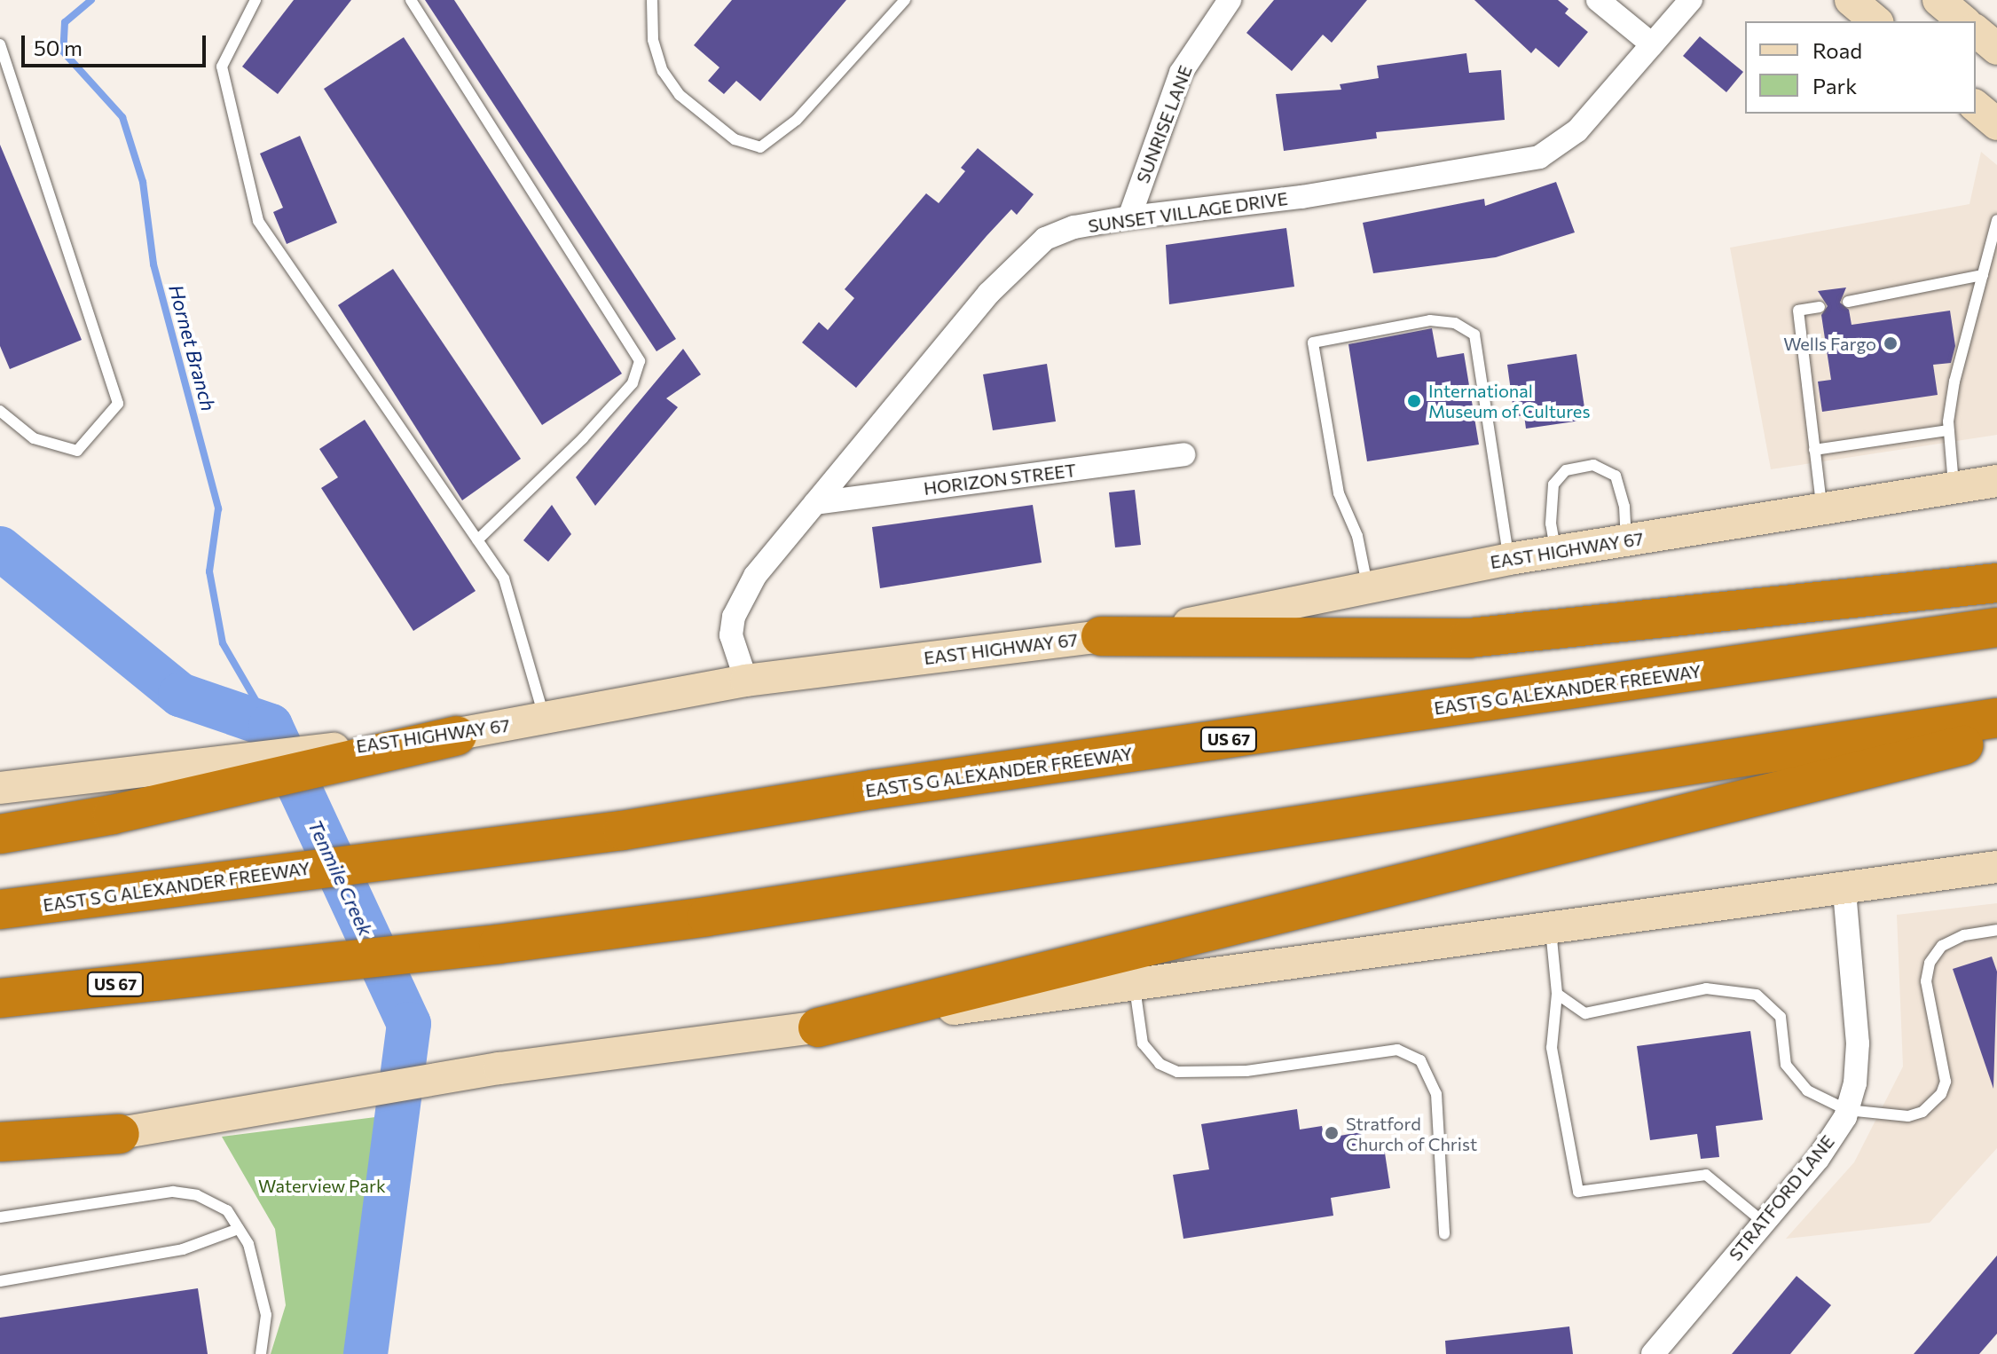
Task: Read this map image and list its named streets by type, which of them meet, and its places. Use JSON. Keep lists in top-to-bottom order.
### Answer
{
  "streets": {
    "highway": ["EAST S G ALEXANDER FREEWAY", "US 67"],
    "main road": ["EAST HIGHWAY 67"],
    "street": [
      "SUNRISE LANE",
      "SUNSET VILLAGE DRIVE",
      "HORIZON STREET",
      "STRATFORD LANE"
    ]
  },
  "crossings": [
    ["SUNRISE LANE", "SUNSET VILLAGE DRIVE"],
    ["SUNSET VILLAGE DRIVE", "HORIZON STREET"],
    ["SUNSET VILLAGE DRIVE", "EAST HIGHWAY 67"]
  ],
  "water": ["Hornet Branch", "Tenmile Creek"],
  "parks": ["Waterview Park"],
  "places": ["Wells Fargo", "International Museum of Cultures", "Stratford Church of Christ"],
  "legend": ["Road", "Park"],
  "scale_bar": "50 m"
}
